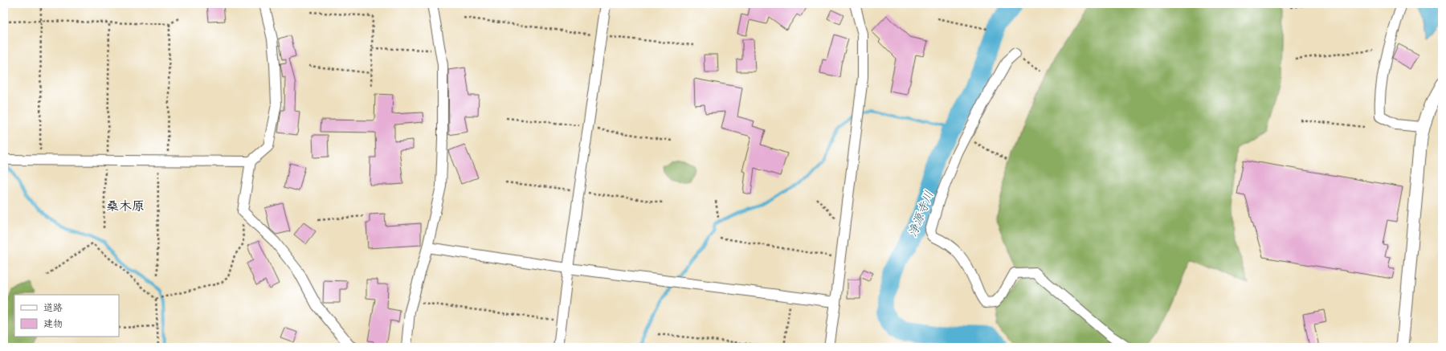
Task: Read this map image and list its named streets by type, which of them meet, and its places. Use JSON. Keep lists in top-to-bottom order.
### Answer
{
  "districts": ["桑木原"],
  "water": ["浄源寺川"],
  "legend": ["道路", "建物"]
}
